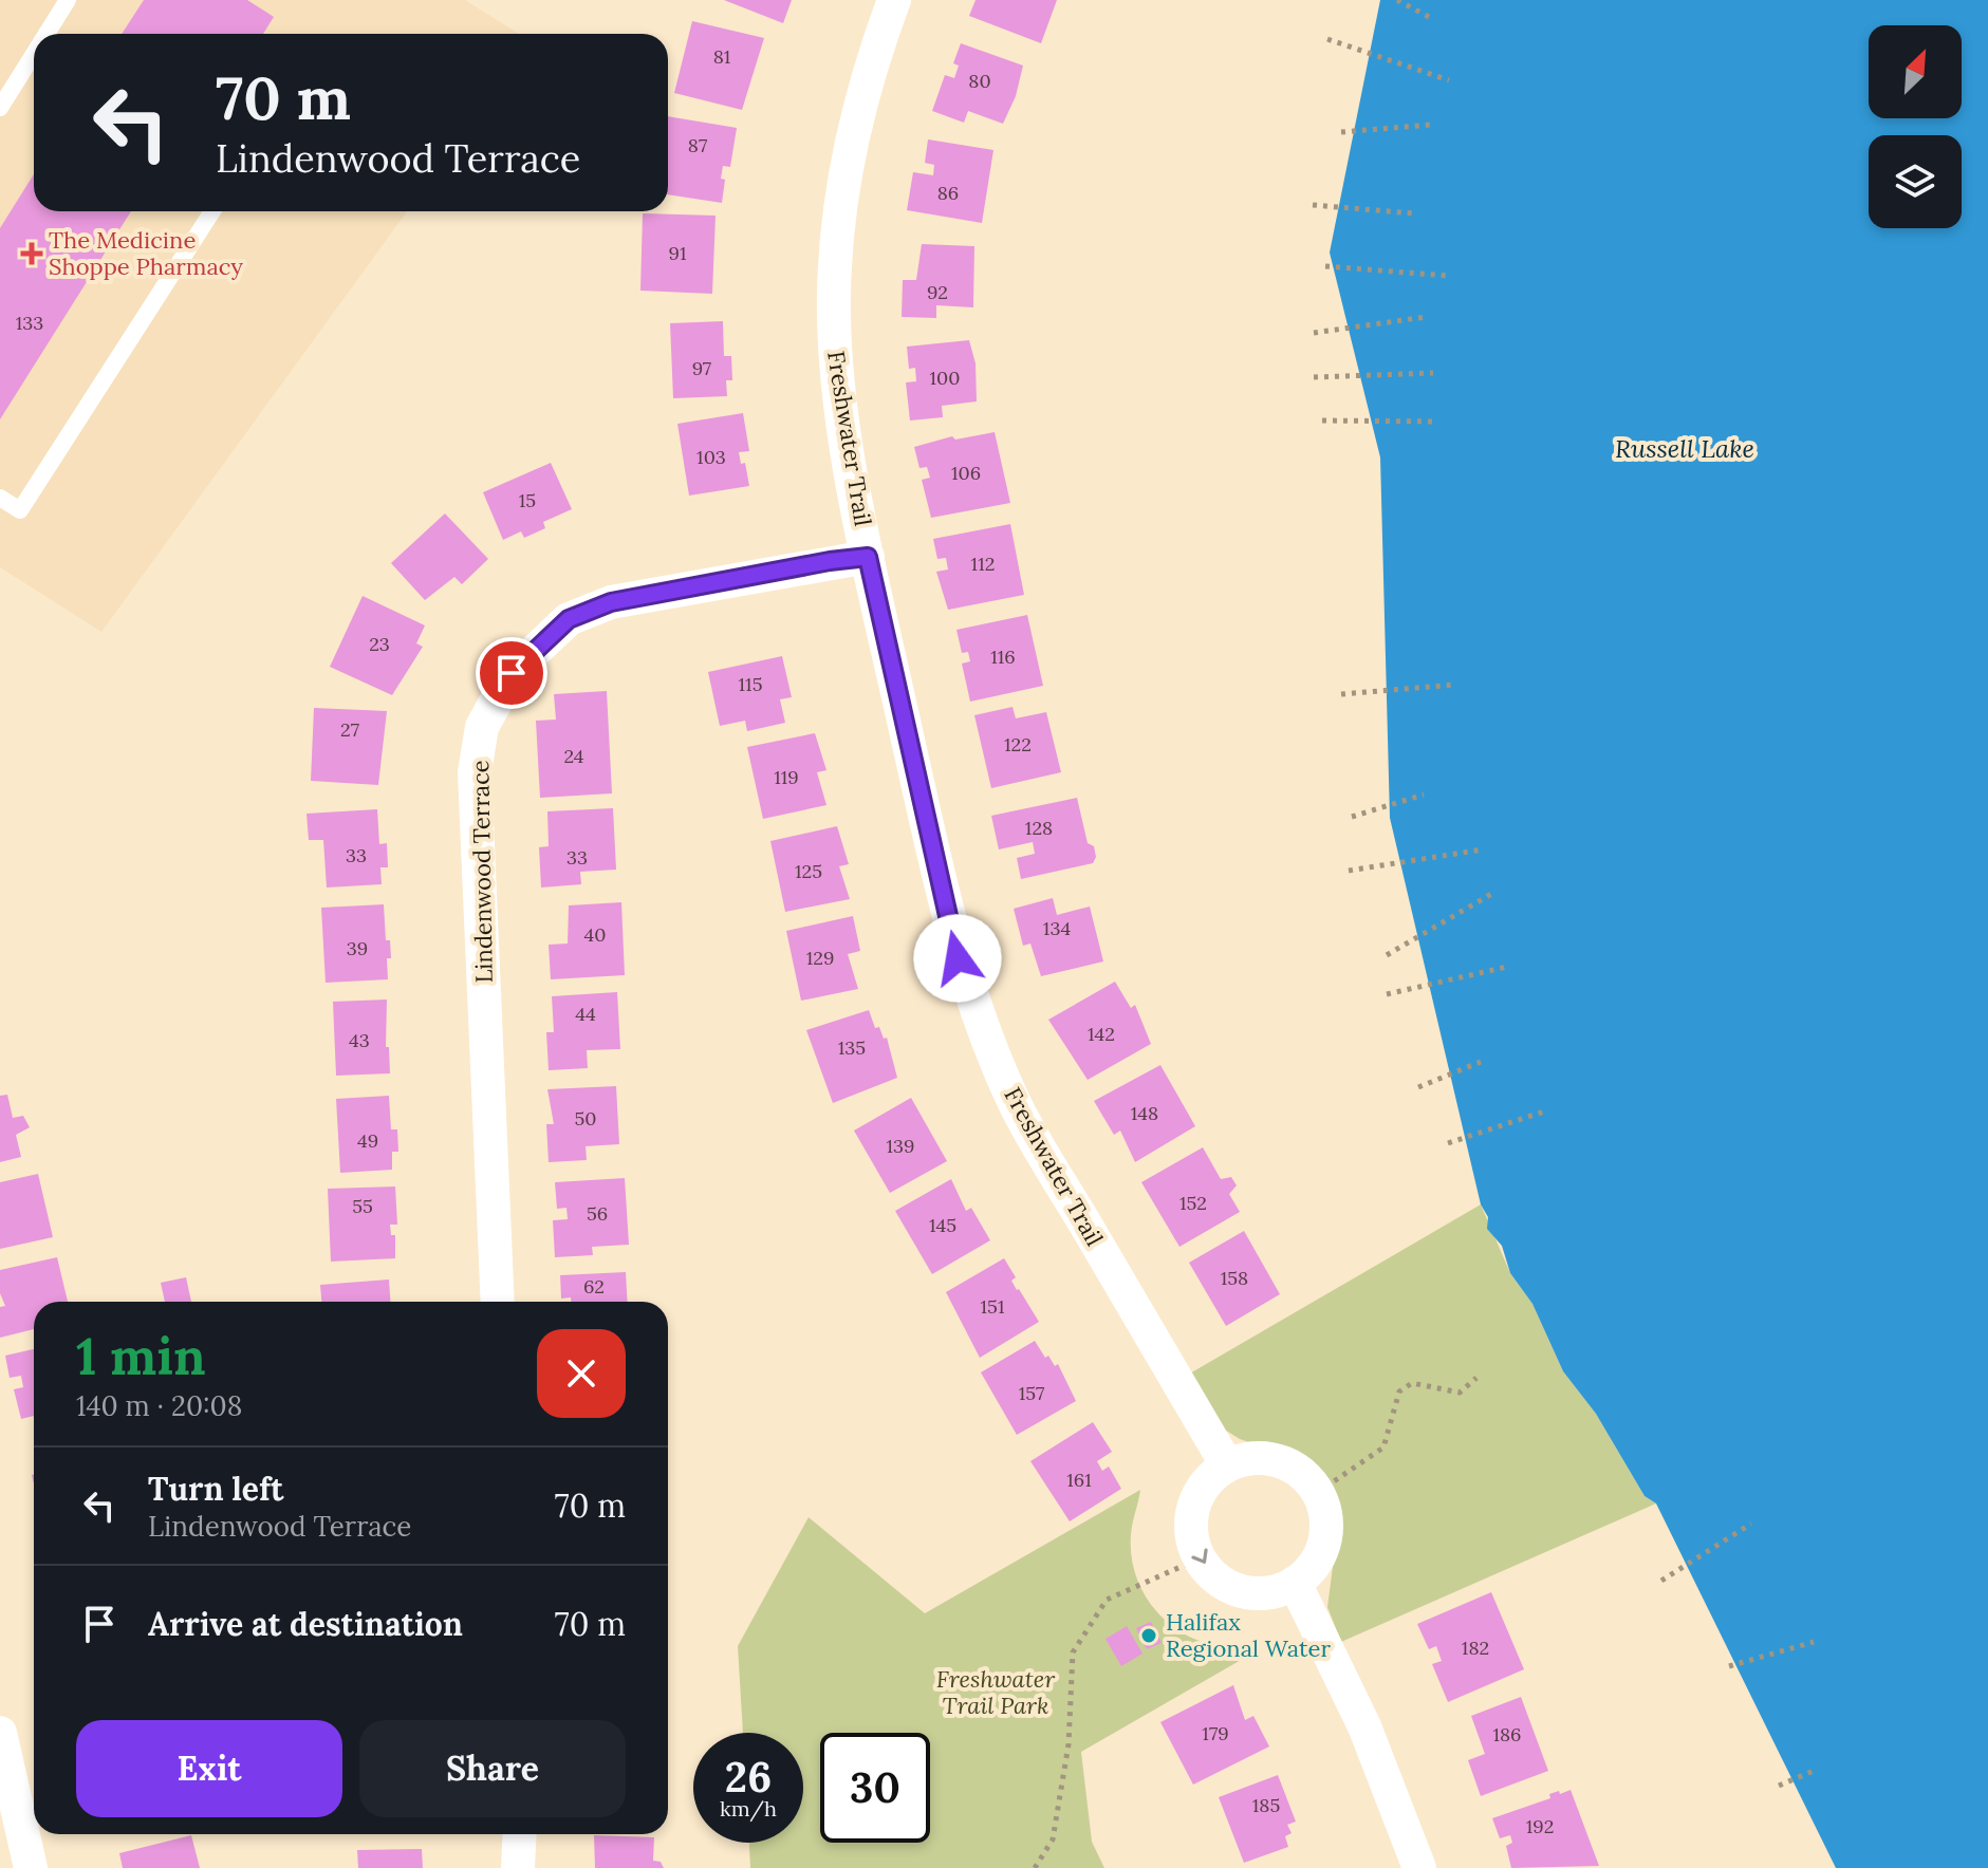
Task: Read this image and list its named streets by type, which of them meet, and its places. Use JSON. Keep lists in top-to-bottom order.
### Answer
{
  "streets": {
    "street": ["Freshwater Trail", "Lindenwood Terrace"]
  },
  "crossings": [
    ["Freshwater Trail", "Lindenwood Terrace"]
  ],
  "water": ["Russell Lake"],
  "parks": ["Freshwater Trail Park"],
  "places": {
    "health": ["The Medicine Shoppe Pharmacy"],
    "other": ["Halifax Regional Water"]
  },
  "house_numbers": [
    "81",
    "80",
    "87",
    "86",
    "91",
    "92",
    "133",
    "97",
    "100",
    "103",
    "106",
    "15",
    "112",
    "23",
    "116",
    "115",
    "27",
    "122",
    "24",
    "119",
    "128",
    "33",
    "33",
    "125",
    "134",
    "40",
    "39",
    "129",
    "44",
    "142",
    "43",
    "135",
    "148",
    "50",
    "49",
    "139",
    "152",
    "55",
    "56",
    "145",
    "158",
    "62",
    "151",
    "157",
    "161",
    "182",
    "179",
    "186",
    "185",
    "192"
  ],
  "north": "top right",
  "page": {
    "turn": ["70 m", "Lindenwood Terrace"],
    "heading": ["1 min", "140 m · 20:08"],
    "list": [
      {
        "name": "Turn left",
        "note": "Lindenwood Terrace",
        "value": "70 m"
      },
      {
        "name": "Arrive at destination",
        "value": "70 m"
      }
    ],
    "buttons": ["Exit", "Share"],
    "speed": "26 km/h",
    "limit": "30"
  }
}
